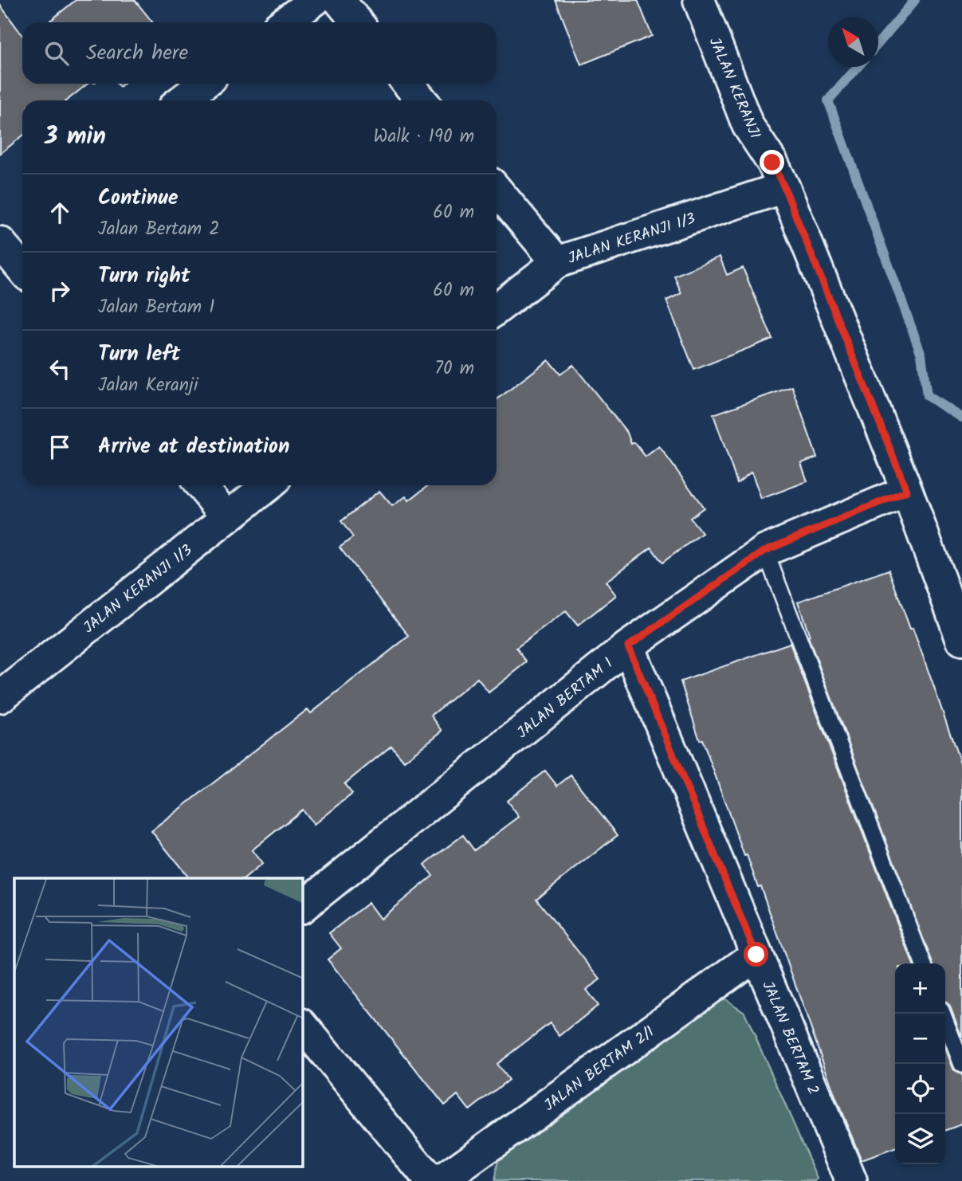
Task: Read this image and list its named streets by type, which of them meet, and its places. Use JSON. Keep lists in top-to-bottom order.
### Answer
{
  "streets": {
    "street": [
      "JALAN KERANJI",
      "JALAN KERANJI 1/3",
      "JALAN BERTAM 1",
      "JALAN BERTAM 2",
      "JALAN BERTAM 2/1"
    ]
  },
  "crossings": [
    ["JALAN KERANJI", "JALAN KERANJI 1/3"],
    ["JALAN KERANJI", "JALAN BERTAM 1"],
    ["JALAN BERTAM 1", "JALAN BERTAM 2"],
    ["JALAN BERTAM 2", "JALAN BERTAM 2/1"]
  ],
  "north": "top left",
  "page": {
    "search": "Search here",
    "heading": ["3 min", "Walk · 190 m"],
    "list": [
      ["Continue", "Jalan Bertam 2", "60 m"],
      ["Turn right", "Jalan Bertam 1", "60 m"],
      ["Turn left", "Jalan Keranji", "70 m"],
      "Arrive at destination"
    ],
    "map_buttons": ["+", "−"]
  }
}
